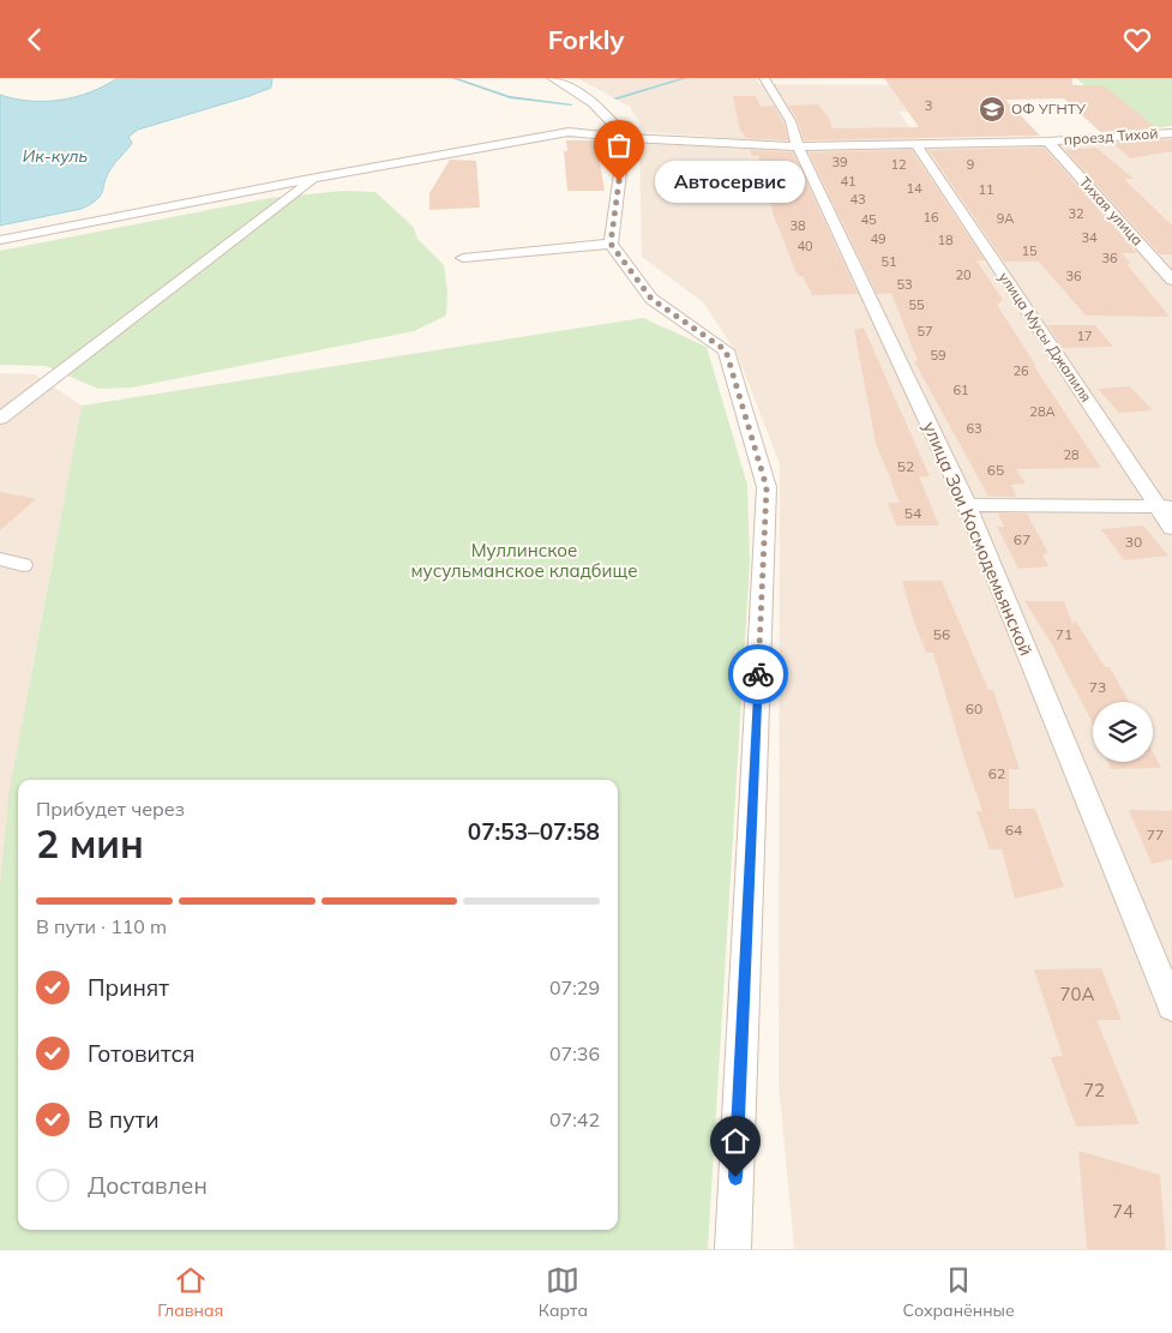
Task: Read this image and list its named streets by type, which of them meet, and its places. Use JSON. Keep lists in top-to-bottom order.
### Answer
{
  "streets": {
    "street": [
      "проезд Тихой",
      "Тихая улица",
      "улица Мусы Джалиля",
      "улица Зои Космодемьянской"
    ]
  },
  "crossings": [
    ["проезд Тихой", "Тихая улица"],
    ["проезд Тихой", "улица Мусы Джалиля"],
    ["проезд Тихой", "улица Зои Космодемьянской"]
  ],
  "water": ["Ик-куль"],
  "parks": ["Муллинское мусульманское кладбище"],
  "places": {
    "school or university": ["ОФ УГНТУ"],
    "other": ["Автосервис"]
  },
  "house_numbers": [
    "3",
    "39",
    "12",
    "9",
    "41",
    "14",
    "11",
    "43",
    "32",
    "16",
    "9А",
    "45",
    "38",
    "34",
    "49",
    "18",
    "40",
    "15",
    "36",
    "51",
    "20",
    "36",
    "53",
    "55",
    "57",
    "17",
    "59",
    "26",
    "61",
    "28А",
    "63",
    "28",
    "52",
    "65",
    "54",
    "67",
    "30",
    "56",
    "71",
    "73",
    "60",
    "62",
    "64",
    "77",
    "70А",
    "72",
    "74"
  ],
  "page": {
    "header": "Forkly",
    "bubble": "Автосервис",
    "heading": ["2 мин", "Прибудет через", "07:53–07:58"],
    "bar": "В пути · 110 m",
    "list": [
      ["Принят", "07:29"],
      ["Готовится", "07:36"],
      ["В пути", "07:42"],
      "Доставлен"
    ],
    "tabs": ["Главная", "Карта", "Сохранённые"]
  }
}
